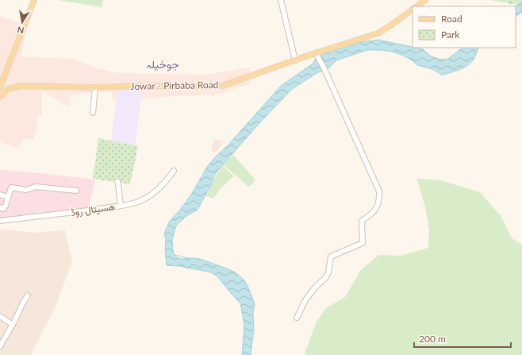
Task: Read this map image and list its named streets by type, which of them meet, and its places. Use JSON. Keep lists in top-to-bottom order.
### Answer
{
  "streets": {
    "main road": ["Jowar - Pirbaba Road"],
    "street": ["ھسپتال روڈ"]
  },
  "districts": ["جوخیلہ"],
  "legend": ["Road", "Park"],
  "scale_bar": "200 m",
  "north": "bottom"
}
